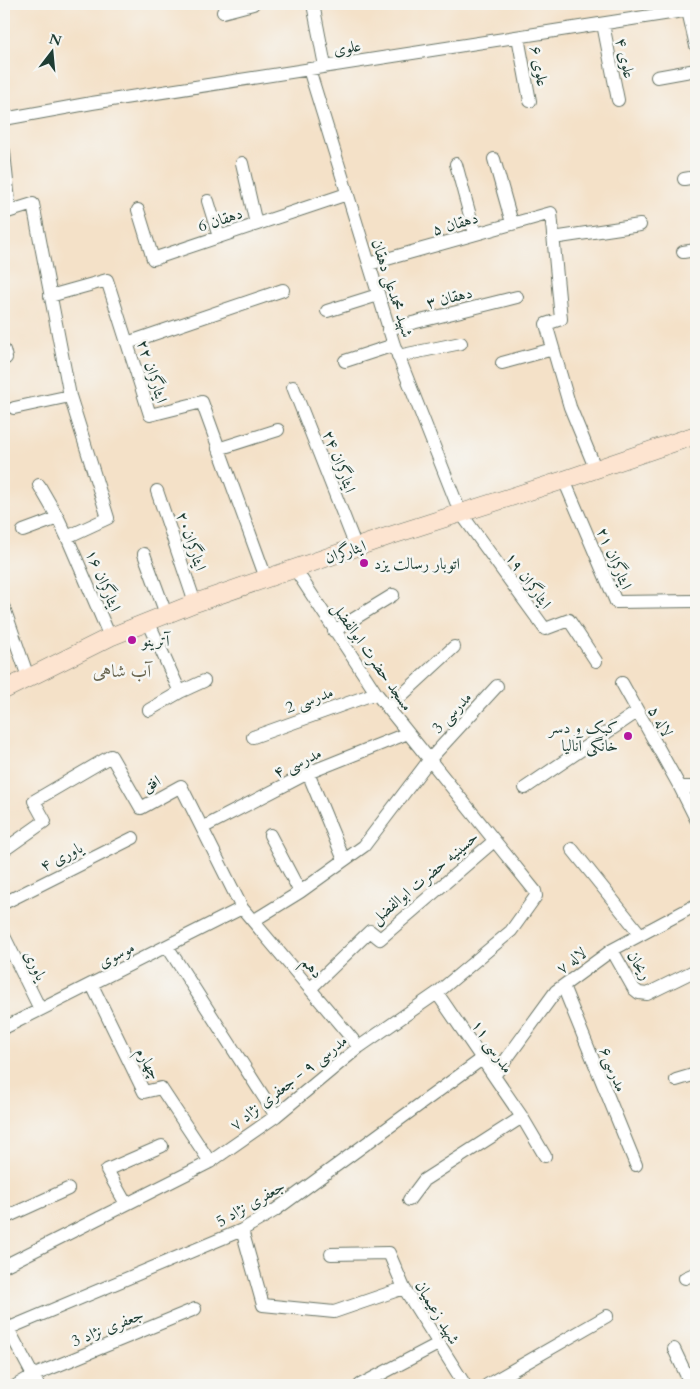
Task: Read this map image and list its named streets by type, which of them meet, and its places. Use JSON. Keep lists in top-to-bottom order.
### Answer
{
  "streets": {
    "main road": ["ایثارگران"],
    "street": [
      "علوی",
      "علوی ۴",
      "علوی ۶",
      "دهقان 6",
      "دهقان ۵",
      "شهید محمدعلی دهقان",
      "دهقان ۳",
      "ایثارگران ۲۲",
      "ایثارگران ۲۴",
      "۲۰ایثارگران",
      "ایثارگران ۲۱",
      "ایثارگران ۱۶",
      "ایثارگران ۱‍۹",
      "مسجد حضرت ابوالفضل",
      "مدرسی 2",
      "مدرسی 3",
      "لاله ۵",
      "مدرسی ۴",
      "افق",
      "یاوری ۴",
      "حسینیه حضرت ابوالفضل",
      "موسوی",
      "لاله ۷",
      "یاوری",
      "ریحان",
      "دهم",
      "مدرسی ۱۱",
      "چهارم",
      "مدرسی۶",
      "مدرسی ۹ - جعفری نژاد ۷",
      "جعفری نژاد 5",
      "شهید زعیمیان",
      "جعفری نژاد 3"
    ]
  },
  "crossings": [
    ["علوی", "علوی ۴"],
    ["علوی", "علوی ۶"],
    ["علوی", "شهید محمدعلی دهقان"],
    ["دهقان 6", "شهید محمدعلی دهقان"],
    ["دهقان ۵", "شهید محمدعلی دهقان"],
    ["شهید محمدعلی دهقان", "دهقان ۳"],
    ["شهید محمدعلی دهقان", "ایثارگران"],
    ["شهید محمدعلی دهقان", "ایثارگران ۱‍۹"],
    ["ایثارگران ۲۲", "ایثارگران"],
    ["ایثارگران ۲۴", "ایثارگران"],
    ["۲۰ایثارگران", "ایثارگران"],
    ["ایثارگران", "ایثارگران ۲۱"],
    ["ایثارگران", "ایثارگران ۱۶"],
    ["ایثارگران", "ایثارگران ۱‍۹"],
    ["ایثارگران", "مسجد حضرت ابوالفضل"],
    ["مسجد حضرت ابوالفضل", "مدرسی 2"],
    ["مسجد حضرت ابوالفضل", "مدرسی 3"],
    ["مسجد حضرت ابوالفضل", "مدرسی ۴"],
    ["مسجد حضرت ابوالفضل", "حسینیه حضرت ابوالفضل"],
    ["مسجد حضرت ابوالفضل", "مدرسی ۹ - جعفری نژاد ۷"],
    ["مدرسی ۴", "افق"],
    ["افق", "موسوی"],
    ["افق", "دهم"],
    ["حسینیه حضرت ابوالفضل", "دهم"],
    ["موسوی", "یاوری"],
    ["موسوی", "دهم"],
    ["موسوی", "چهارم"],
    ["لاله ۷", "ریحان"],
    ["لاله ۷", "مدرسی ۱۱"],
    ["لاله ۷", "مدرسی۶"],
    ["دهم", "مدرسی ۹ - جعفری نژاد ۷"],
    ["مدرسی ۱۱", "مدرسی ۹ - جعفری نژاد ۷"],
    ["مدرسی ۱۱", "جعفری نژاد 5"],
    ["چهارم", "مدرسی ۹ - جعفری نژاد ۷"]
  ],
  "districts": ["آب شاهی"],
  "places": ["اتوبار رسالت یزد", "آترینو", "کیک و دسر خانگی آنالیا"],
  "north": "top"
}
